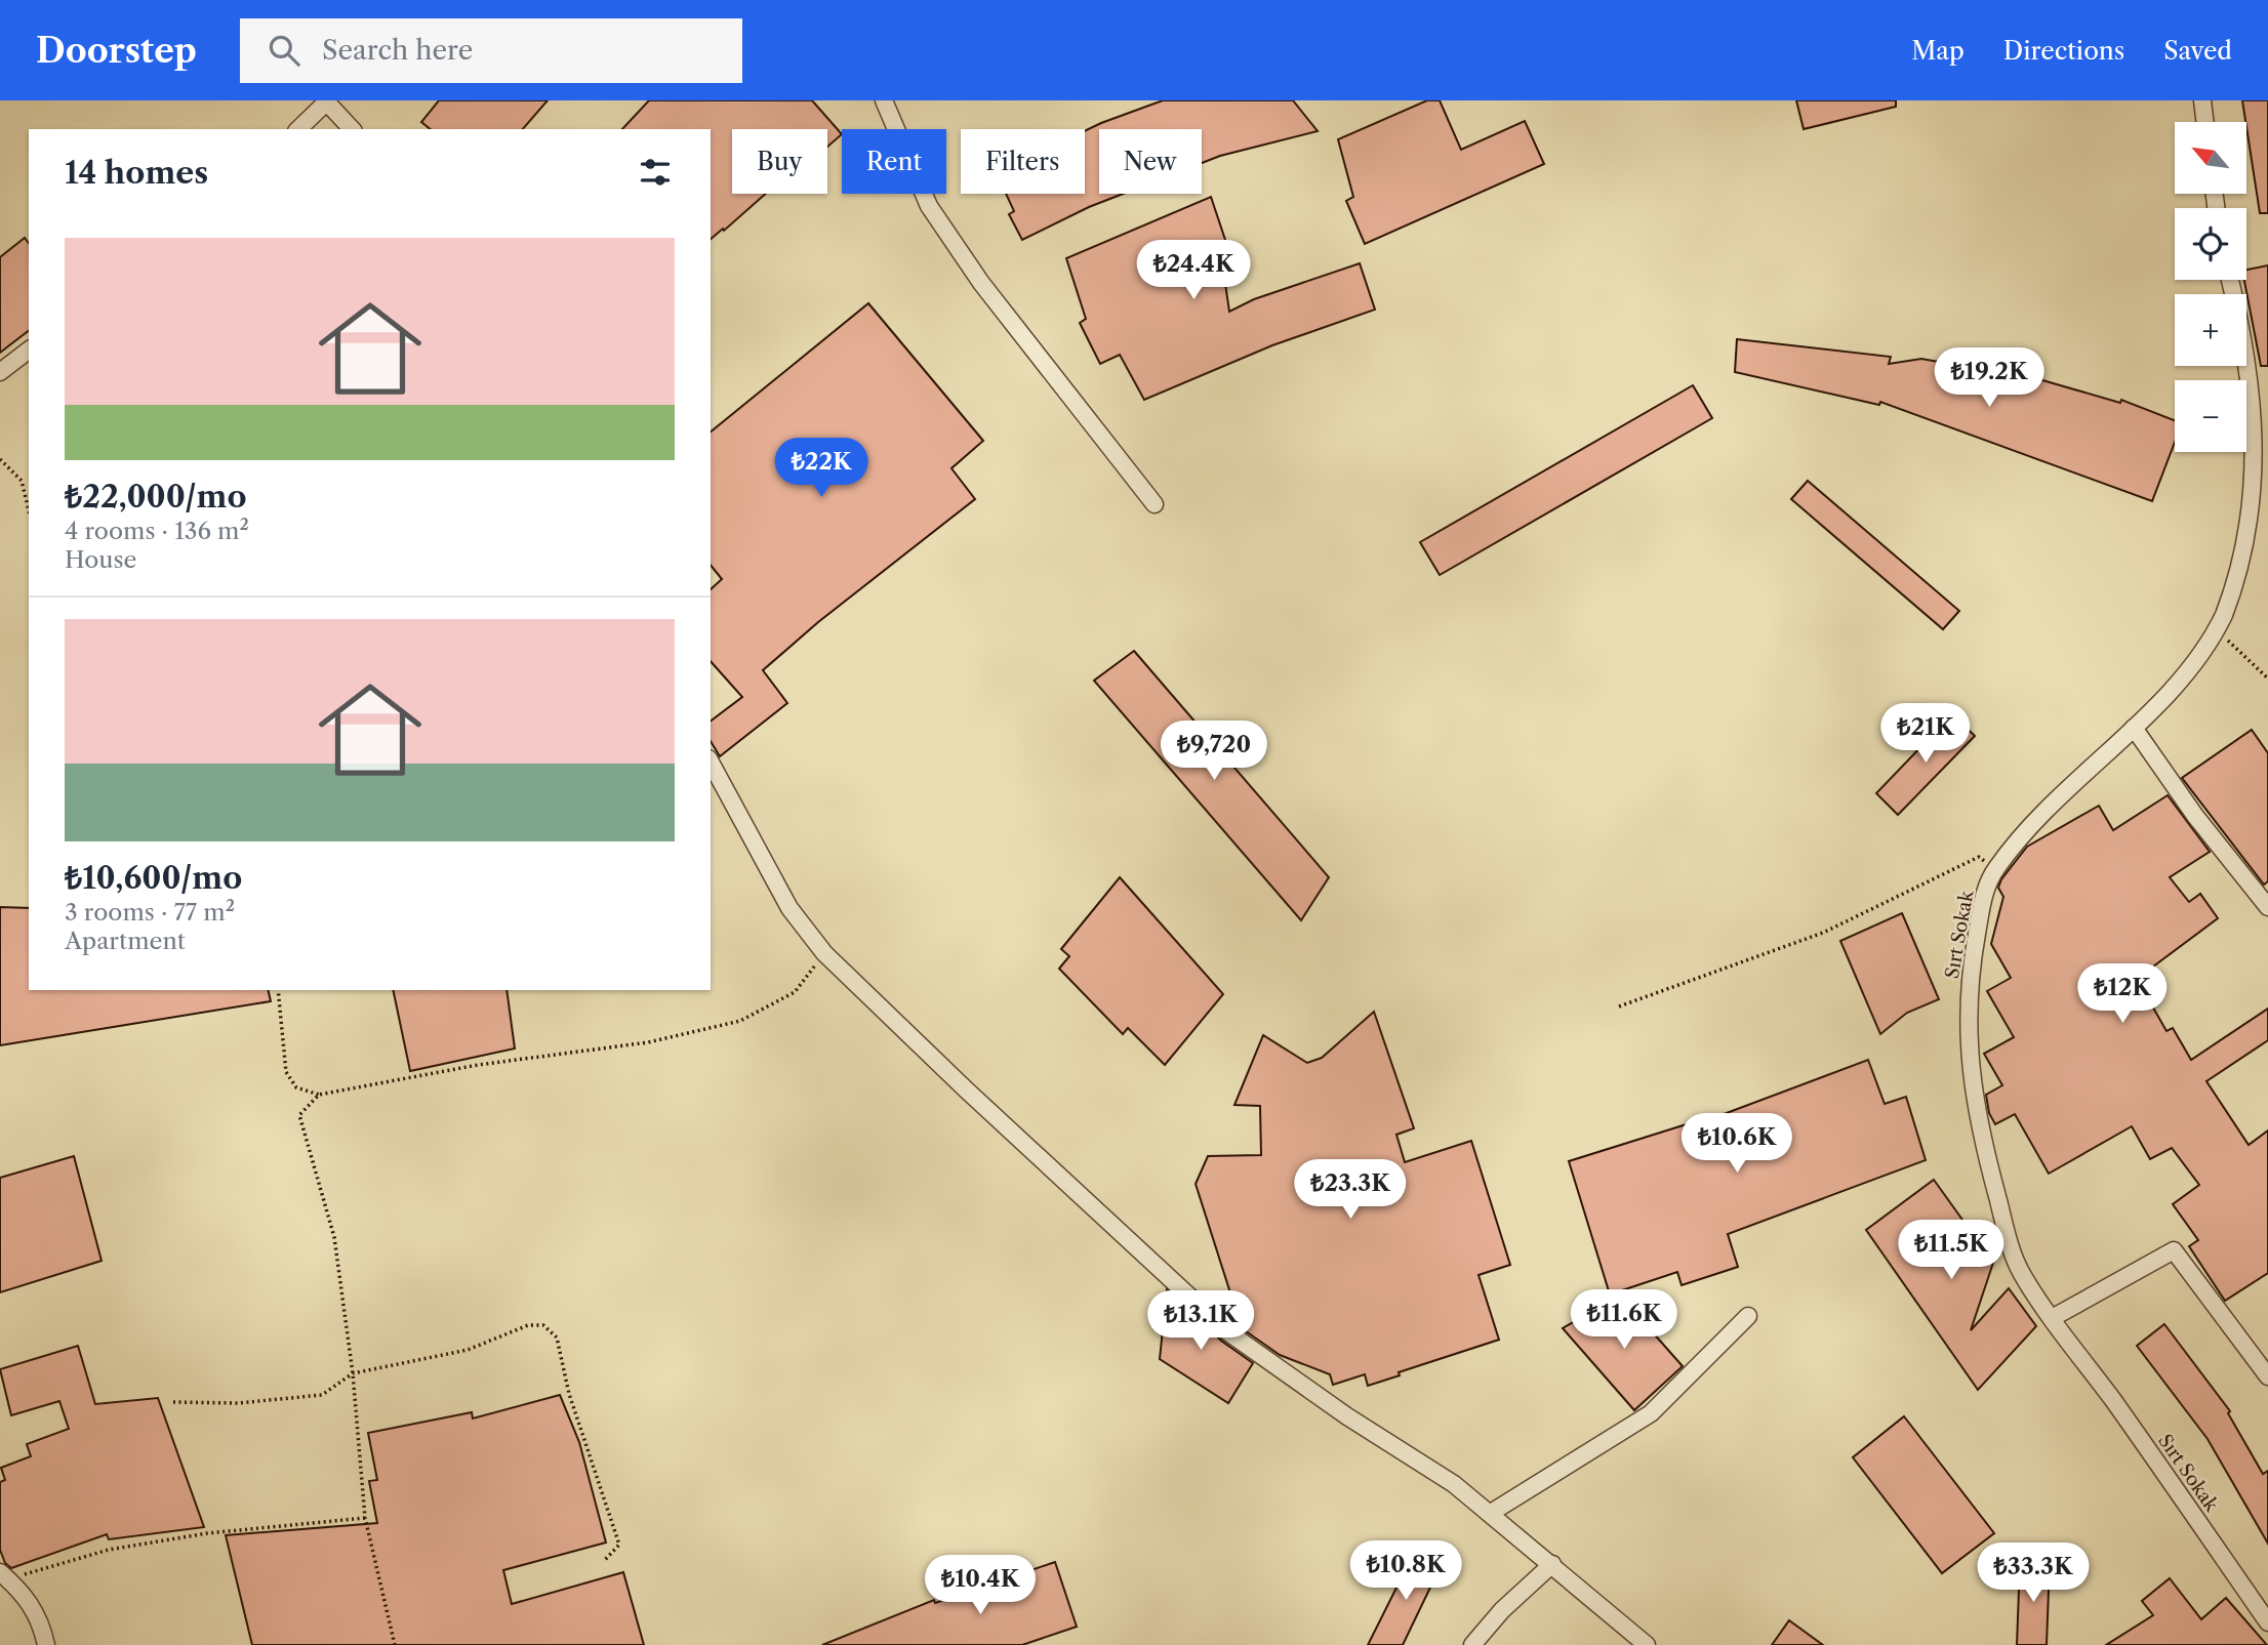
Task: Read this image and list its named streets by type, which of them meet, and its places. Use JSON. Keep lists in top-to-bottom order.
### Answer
{
  "streets": {
    "street": ["Sırt Sokak"]
  },
  "north": "top left",
  "page": {
    "header": "Doorstep",
    "search": "Search here",
    "nav": ["Map", "Directions", "Saved"],
    "map_buttons": ["+", "−"],
    "chip": [
      "Buy",
      "Rent",
      "Filters",
      "New"
    ],
    "heading": "14 homes",
    "list": [
      {
        "name": "₺22,000/mo",
        "note": "4 rooms · 136 m² · House"
      },
      {
        "name": "₺10,600/mo",
        "note": "3 rooms · 77 m² · Apartment"
      }
    ],
    "price": [
      "₺24.4K",
      "₺19.2K",
      "₺22K",
      "₺21K",
      "₺9,720",
      "₺12K",
      "₺10.6K",
      "₺23.3K",
      "₺11.5K",
      "₺11.6K",
      "₺13.1K",
      "₺10.8K",
      "₺33.3K",
      "₺10.4K"
    ]
  }
}
